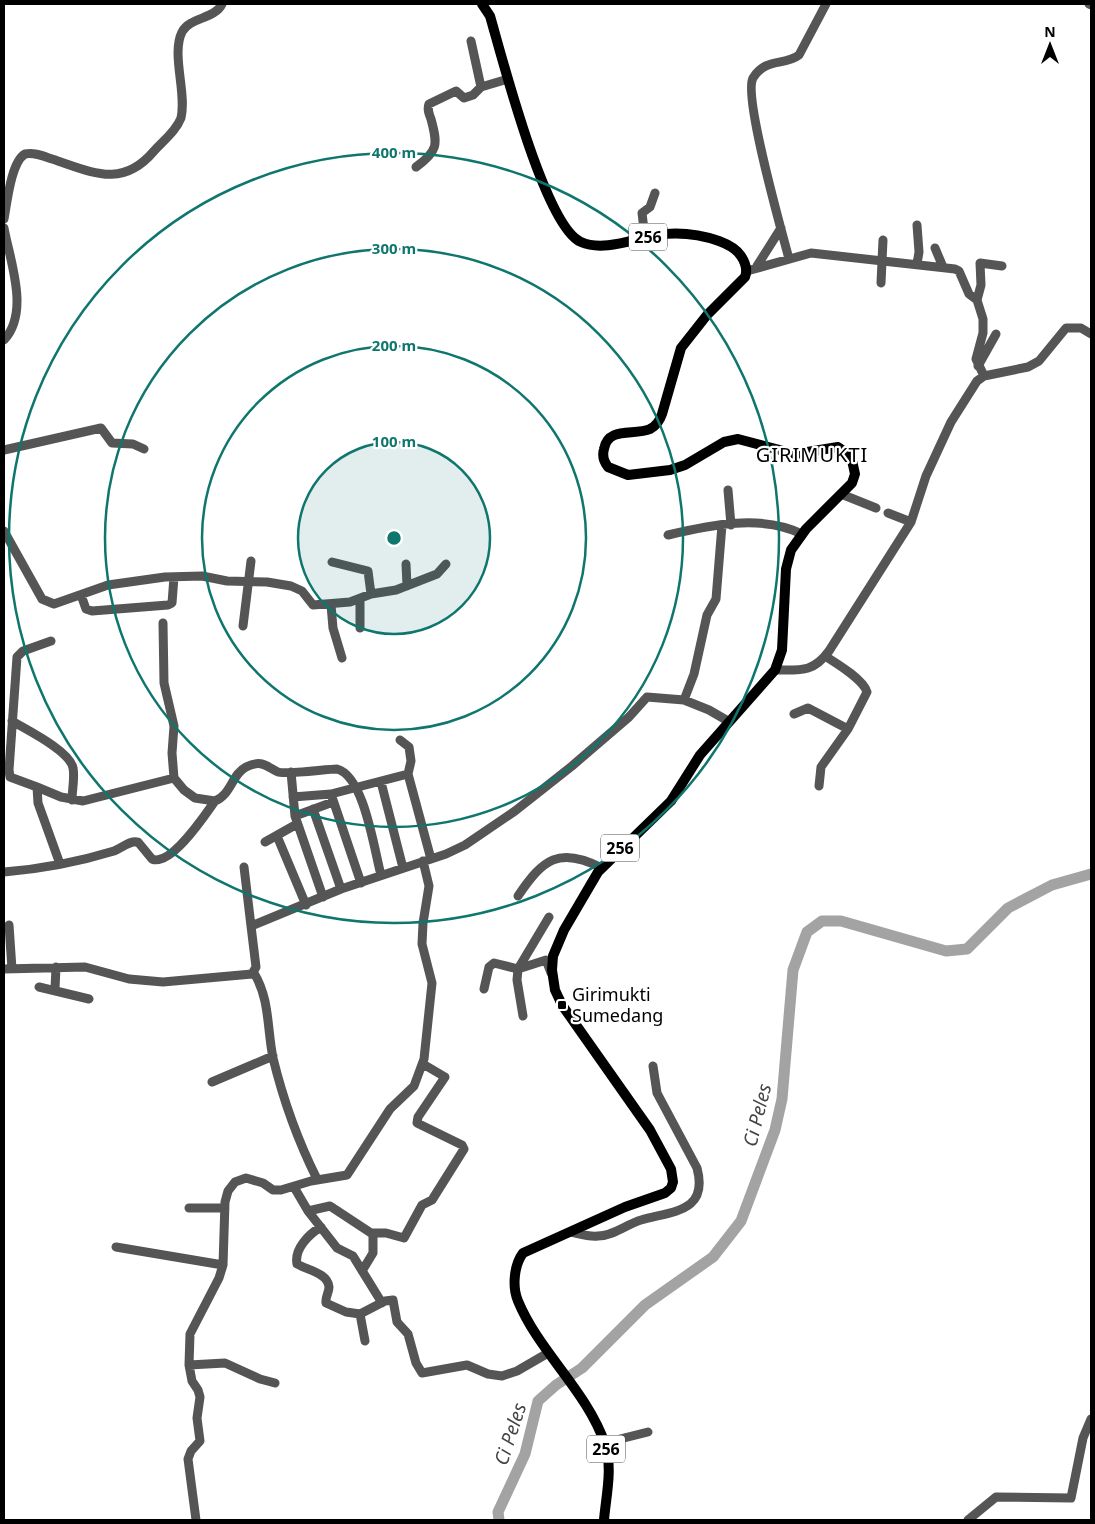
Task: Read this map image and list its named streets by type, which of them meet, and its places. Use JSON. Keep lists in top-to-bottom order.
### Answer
{
  "streets": {
    "main road": ["256"]
  },
  "districts": ["GIRIMUKTI"],
  "water": ["Ci Peles"],
  "places": {
    "transit": ["Girimukti Sumedang"]
  },
  "north": "top",
  "rings": [
    "400 m",
    "300 m",
    "200 m",
    "100 m"
  ]
}
